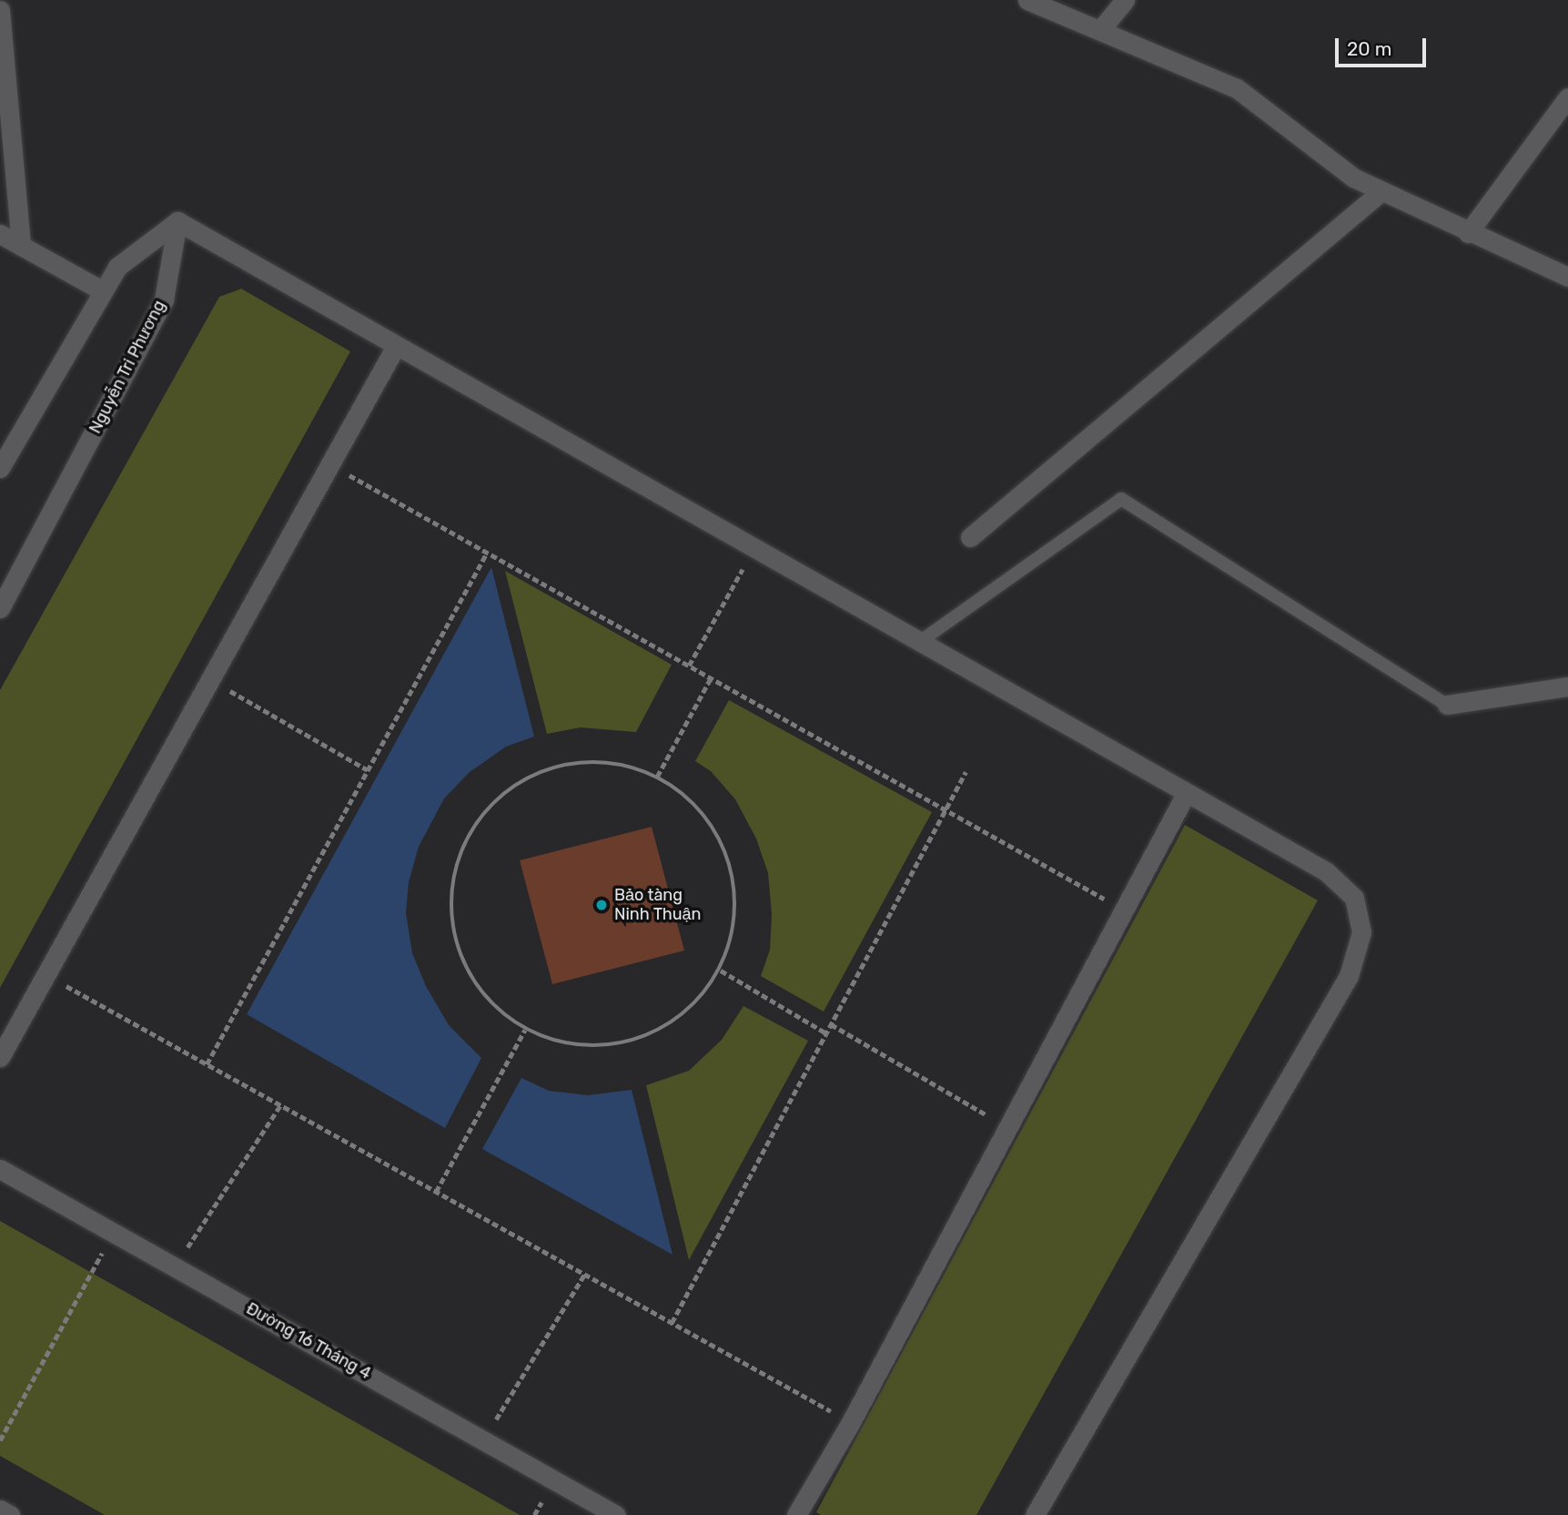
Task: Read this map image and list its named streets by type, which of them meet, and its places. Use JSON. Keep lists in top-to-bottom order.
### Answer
{
  "streets": {
    "street": ["Nguyễn Tri Phương", "Đường 16 Tháng 4"]
  },
  "places": ["Bảo tàng Ninh Thuận"],
  "scale_bar": "20 m"
}
